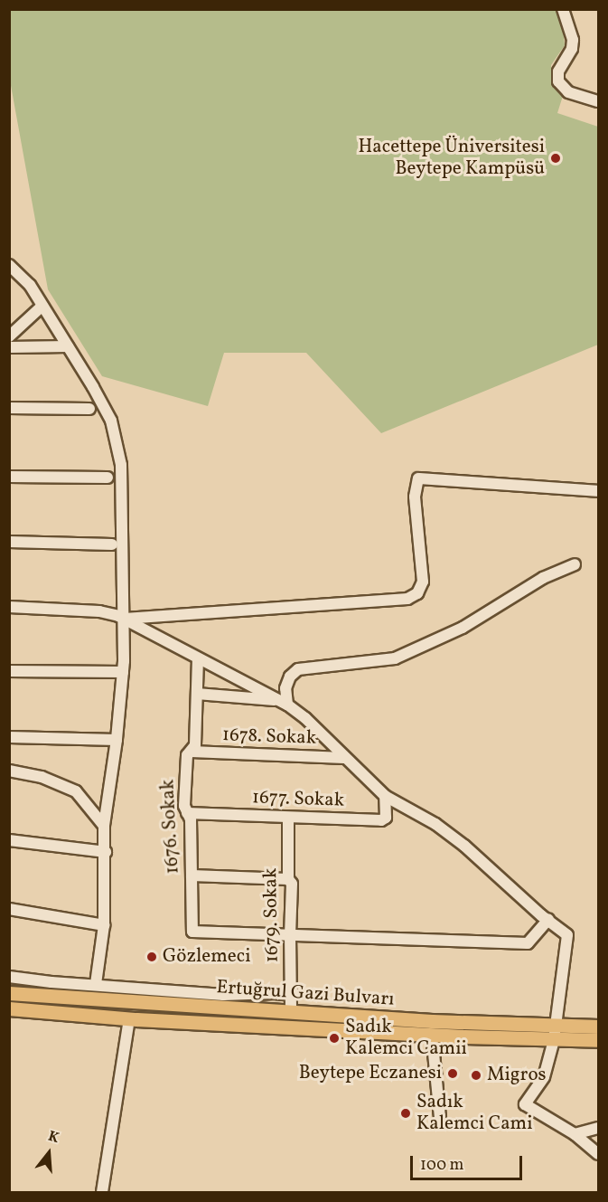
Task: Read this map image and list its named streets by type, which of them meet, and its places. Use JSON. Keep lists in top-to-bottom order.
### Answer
{
  "streets": {
    "main road": ["Ertuğrul Gazi Bulvarı"],
    "street": [
      "1678. Sokak",
      "1677. Sokak",
      "1676. Sokak",
      "1679. Sokak"
    ]
  },
  "crossings": [
    ["1678. Sokak", "1676. Sokak"],
    ["1677. Sokak", "1676. Sokak"],
    ["1677. Sokak", "1679. Sokak"],
    ["1676. Sokak", "1679. Sokak"],
    ["1679. Sokak", "Ertuğrul Gazi Bulvarı"]
  ],
  "places": [
    "Hacettepe Üniversitesi Beytepe Kampüsü",
    "Gözlemeci",
    "Sadık Kalemci Camii",
    "Beytepe Eczanesi",
    "Migros",
    "Sadık Kalemci Cami"
  ],
  "scale_bar": "100 m",
  "north": "top"
}
